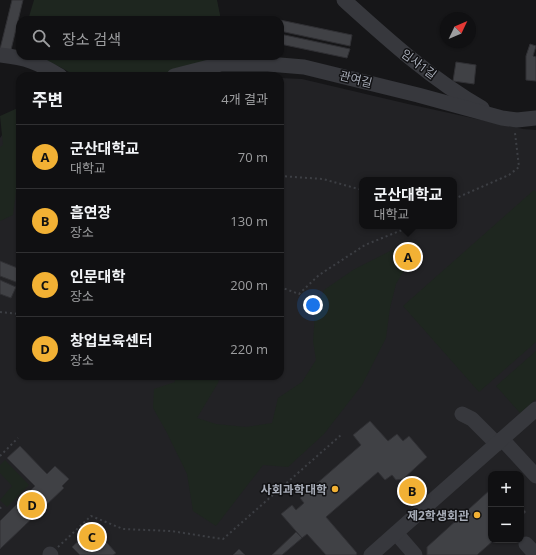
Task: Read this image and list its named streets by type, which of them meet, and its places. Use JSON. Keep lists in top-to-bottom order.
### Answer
{
  "streets": {
    "street": ["임사1길", "관여길"]
  },
  "crossings": [
    ["임사1길", "관여길"]
  ],
  "places": ["사회과학대학", "제2학생회관"],
  "north": "top right",
  "page": {
    "search": "장소 검색",
    "heading": ["주변", "4개 결과"],
    "list": [
      {
        "mark": "A",
        "name": "군산대학교",
        "note": "대학교",
        "value": "70 m"
      },
      {
        "mark": "B",
        "name": "흡연장",
        "note": "장소",
        "value": "130 m"
      },
      {
        "mark": "C",
        "name": "인문대학",
        "note": "장소",
        "value": "200 m"
      },
      {
        "mark": "D",
        "name": "창업보육센터",
        "note": "장소",
        "value": "220 m"
      }
    ],
    "popup": ["군산대학교", "대학교"],
    "pins": [
      "A",
      "B",
      "D",
      "C"
    ],
    "map_buttons": ["+", "−"]
  }
}
